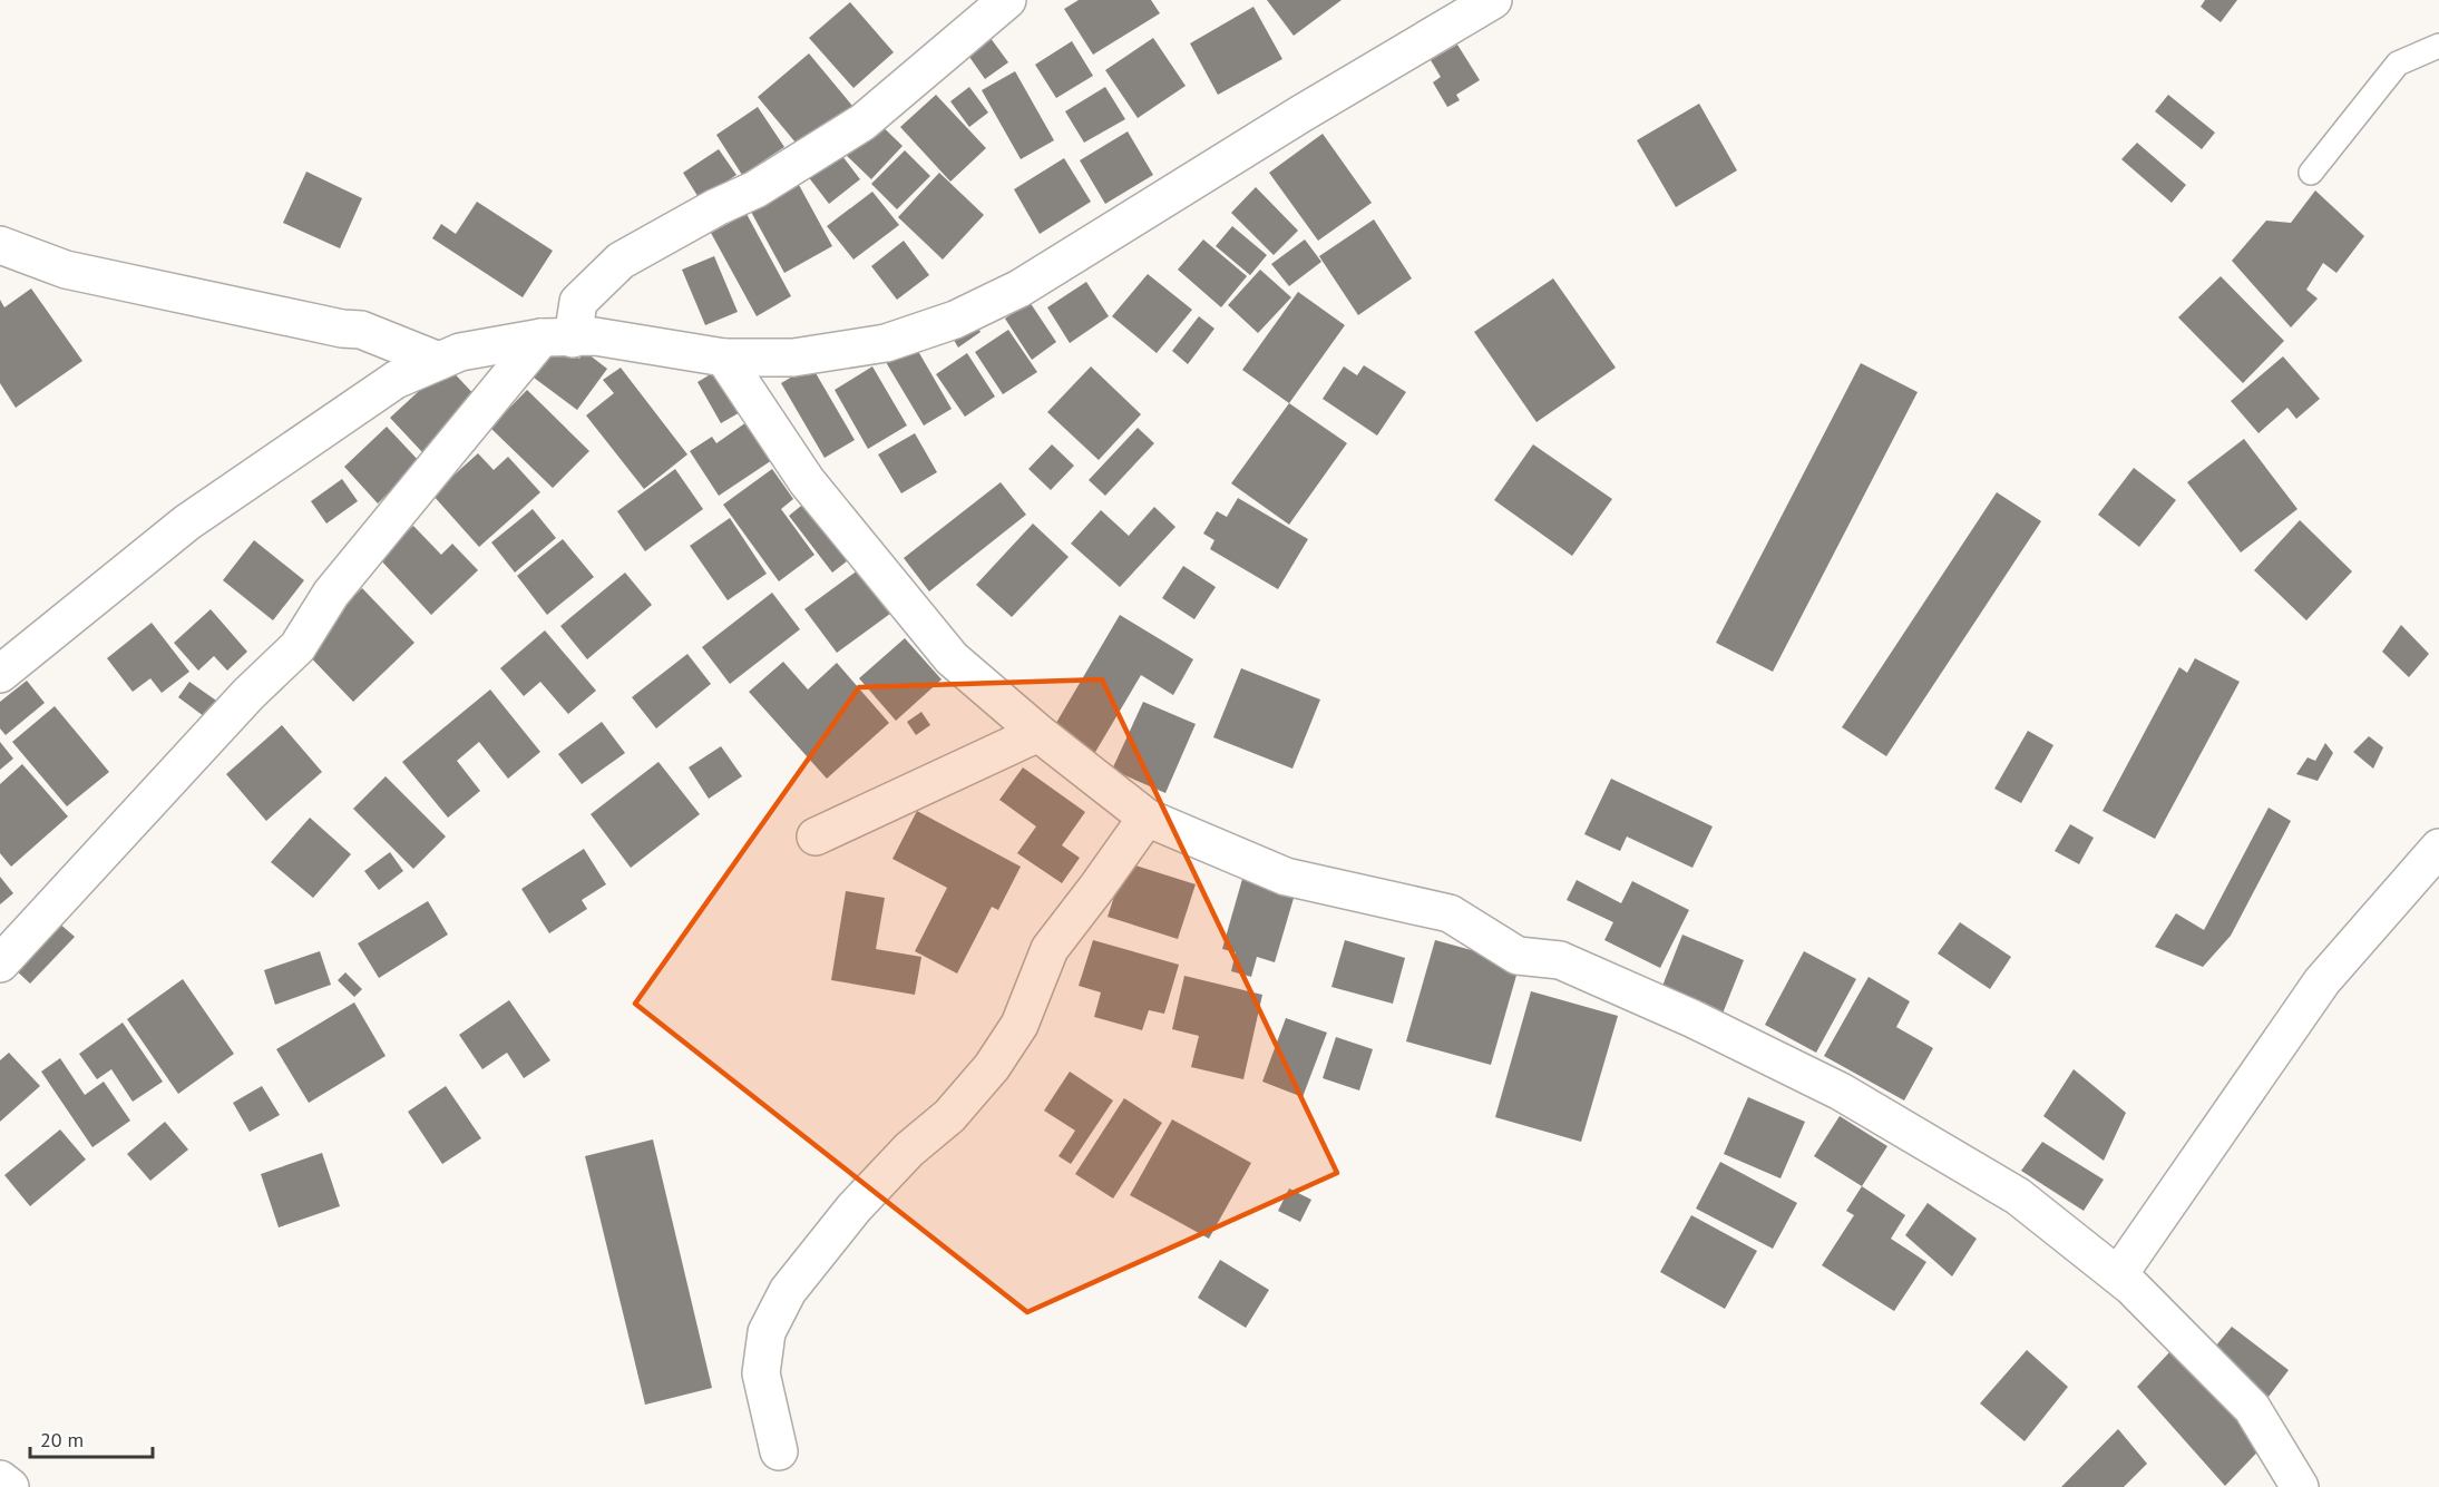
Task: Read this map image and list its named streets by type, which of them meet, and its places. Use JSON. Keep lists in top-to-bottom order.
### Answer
{
  "scale_bar": "20 m"
}
